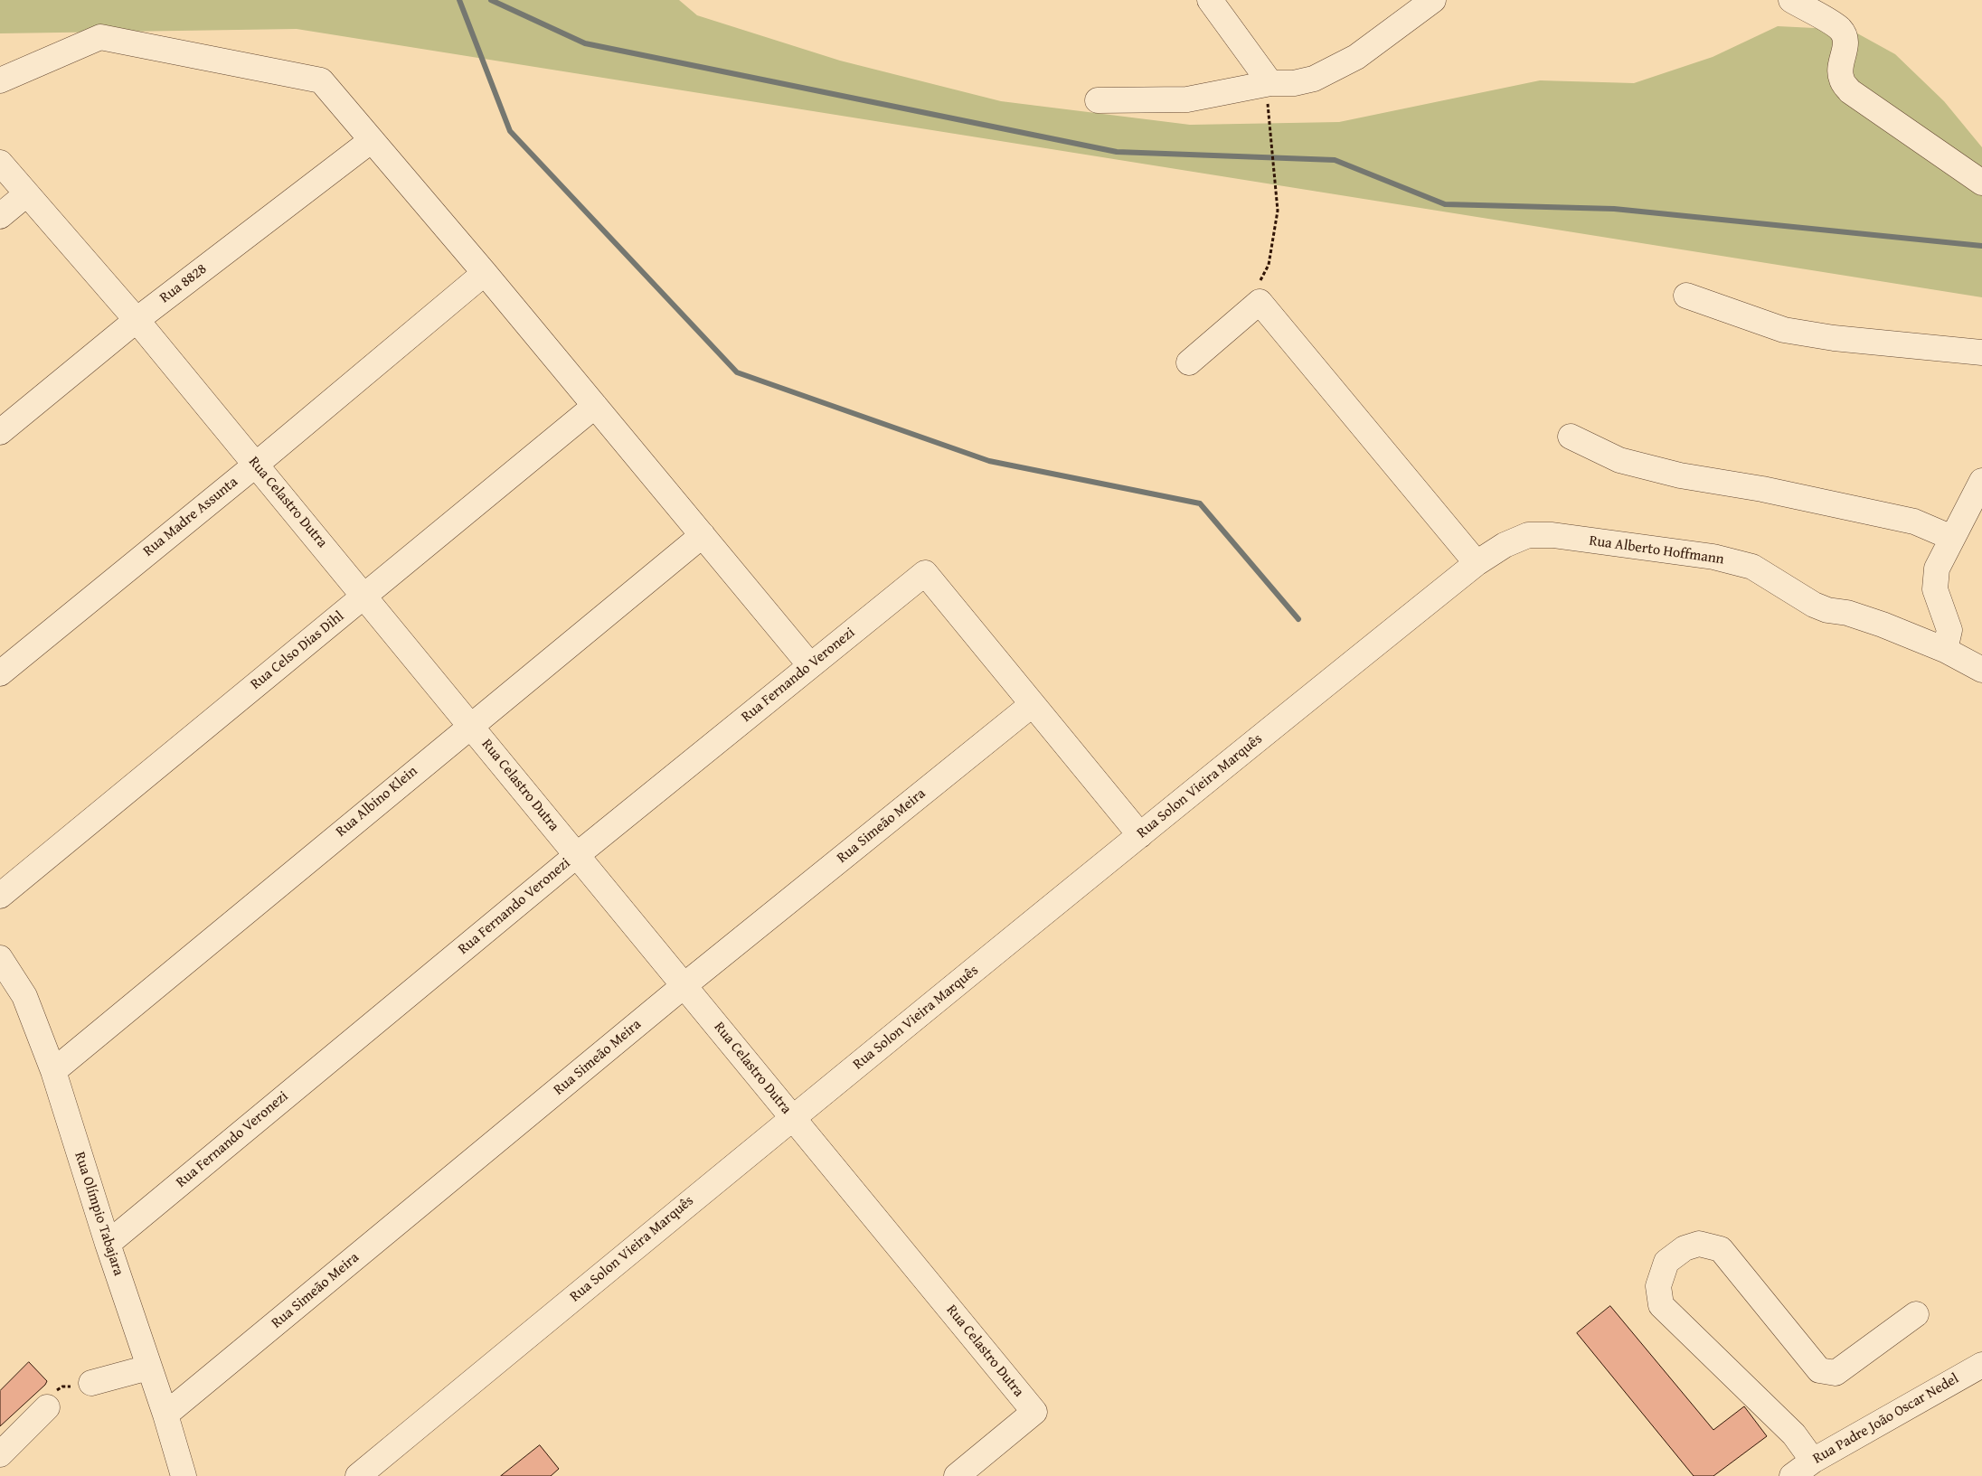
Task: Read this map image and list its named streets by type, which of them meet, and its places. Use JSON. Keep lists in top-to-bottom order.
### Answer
{
  "streets": {
    "street": [
      "Rua 8828",
      "Rua Celastro Dutra",
      "Rua Madre Assunta",
      "Rua Alberto Hoffmann",
      "Rua Celso Dias Dihl",
      "Rua Fernando Veronezi",
      "Rua Solon Vieira Marquês",
      "Rua Albino Klein",
      "Rua Simeão Meira",
      "Rua Olímpio Tabajara",
      "Rua Padre João Oscar Nedel"
    ]
  },
  "crossings": [
    ["Rua 8828", "Rua Celastro Dutra"],
    ["Rua Celastro Dutra", "Rua Madre Assunta"],
    ["Rua Celastro Dutra", "Rua Celso Dias Dihl"],
    ["Rua Celastro Dutra", "Rua Fernando Veronezi"],
    ["Rua Celastro Dutra", "Rua Solon Vieira Marquês"],
    ["Rua Celastro Dutra", "Rua Albino Klein"],
    ["Rua Celastro Dutra", "Rua Simeão Meira"],
    ["Rua Alberto Hoffmann", "Rua Solon Vieira Marquês"],
    ["Rua Fernando Veronezi", "Rua Simeão Meira"],
    ["Rua Fernando Veronezi", "Rua Olímpio Tabajara"],
    ["Rua Albino Klein", "Rua Olímpio Tabajara"],
    ["Rua Simeão Meira", "Rua Olímpio Tabajara"]
  ]
}
